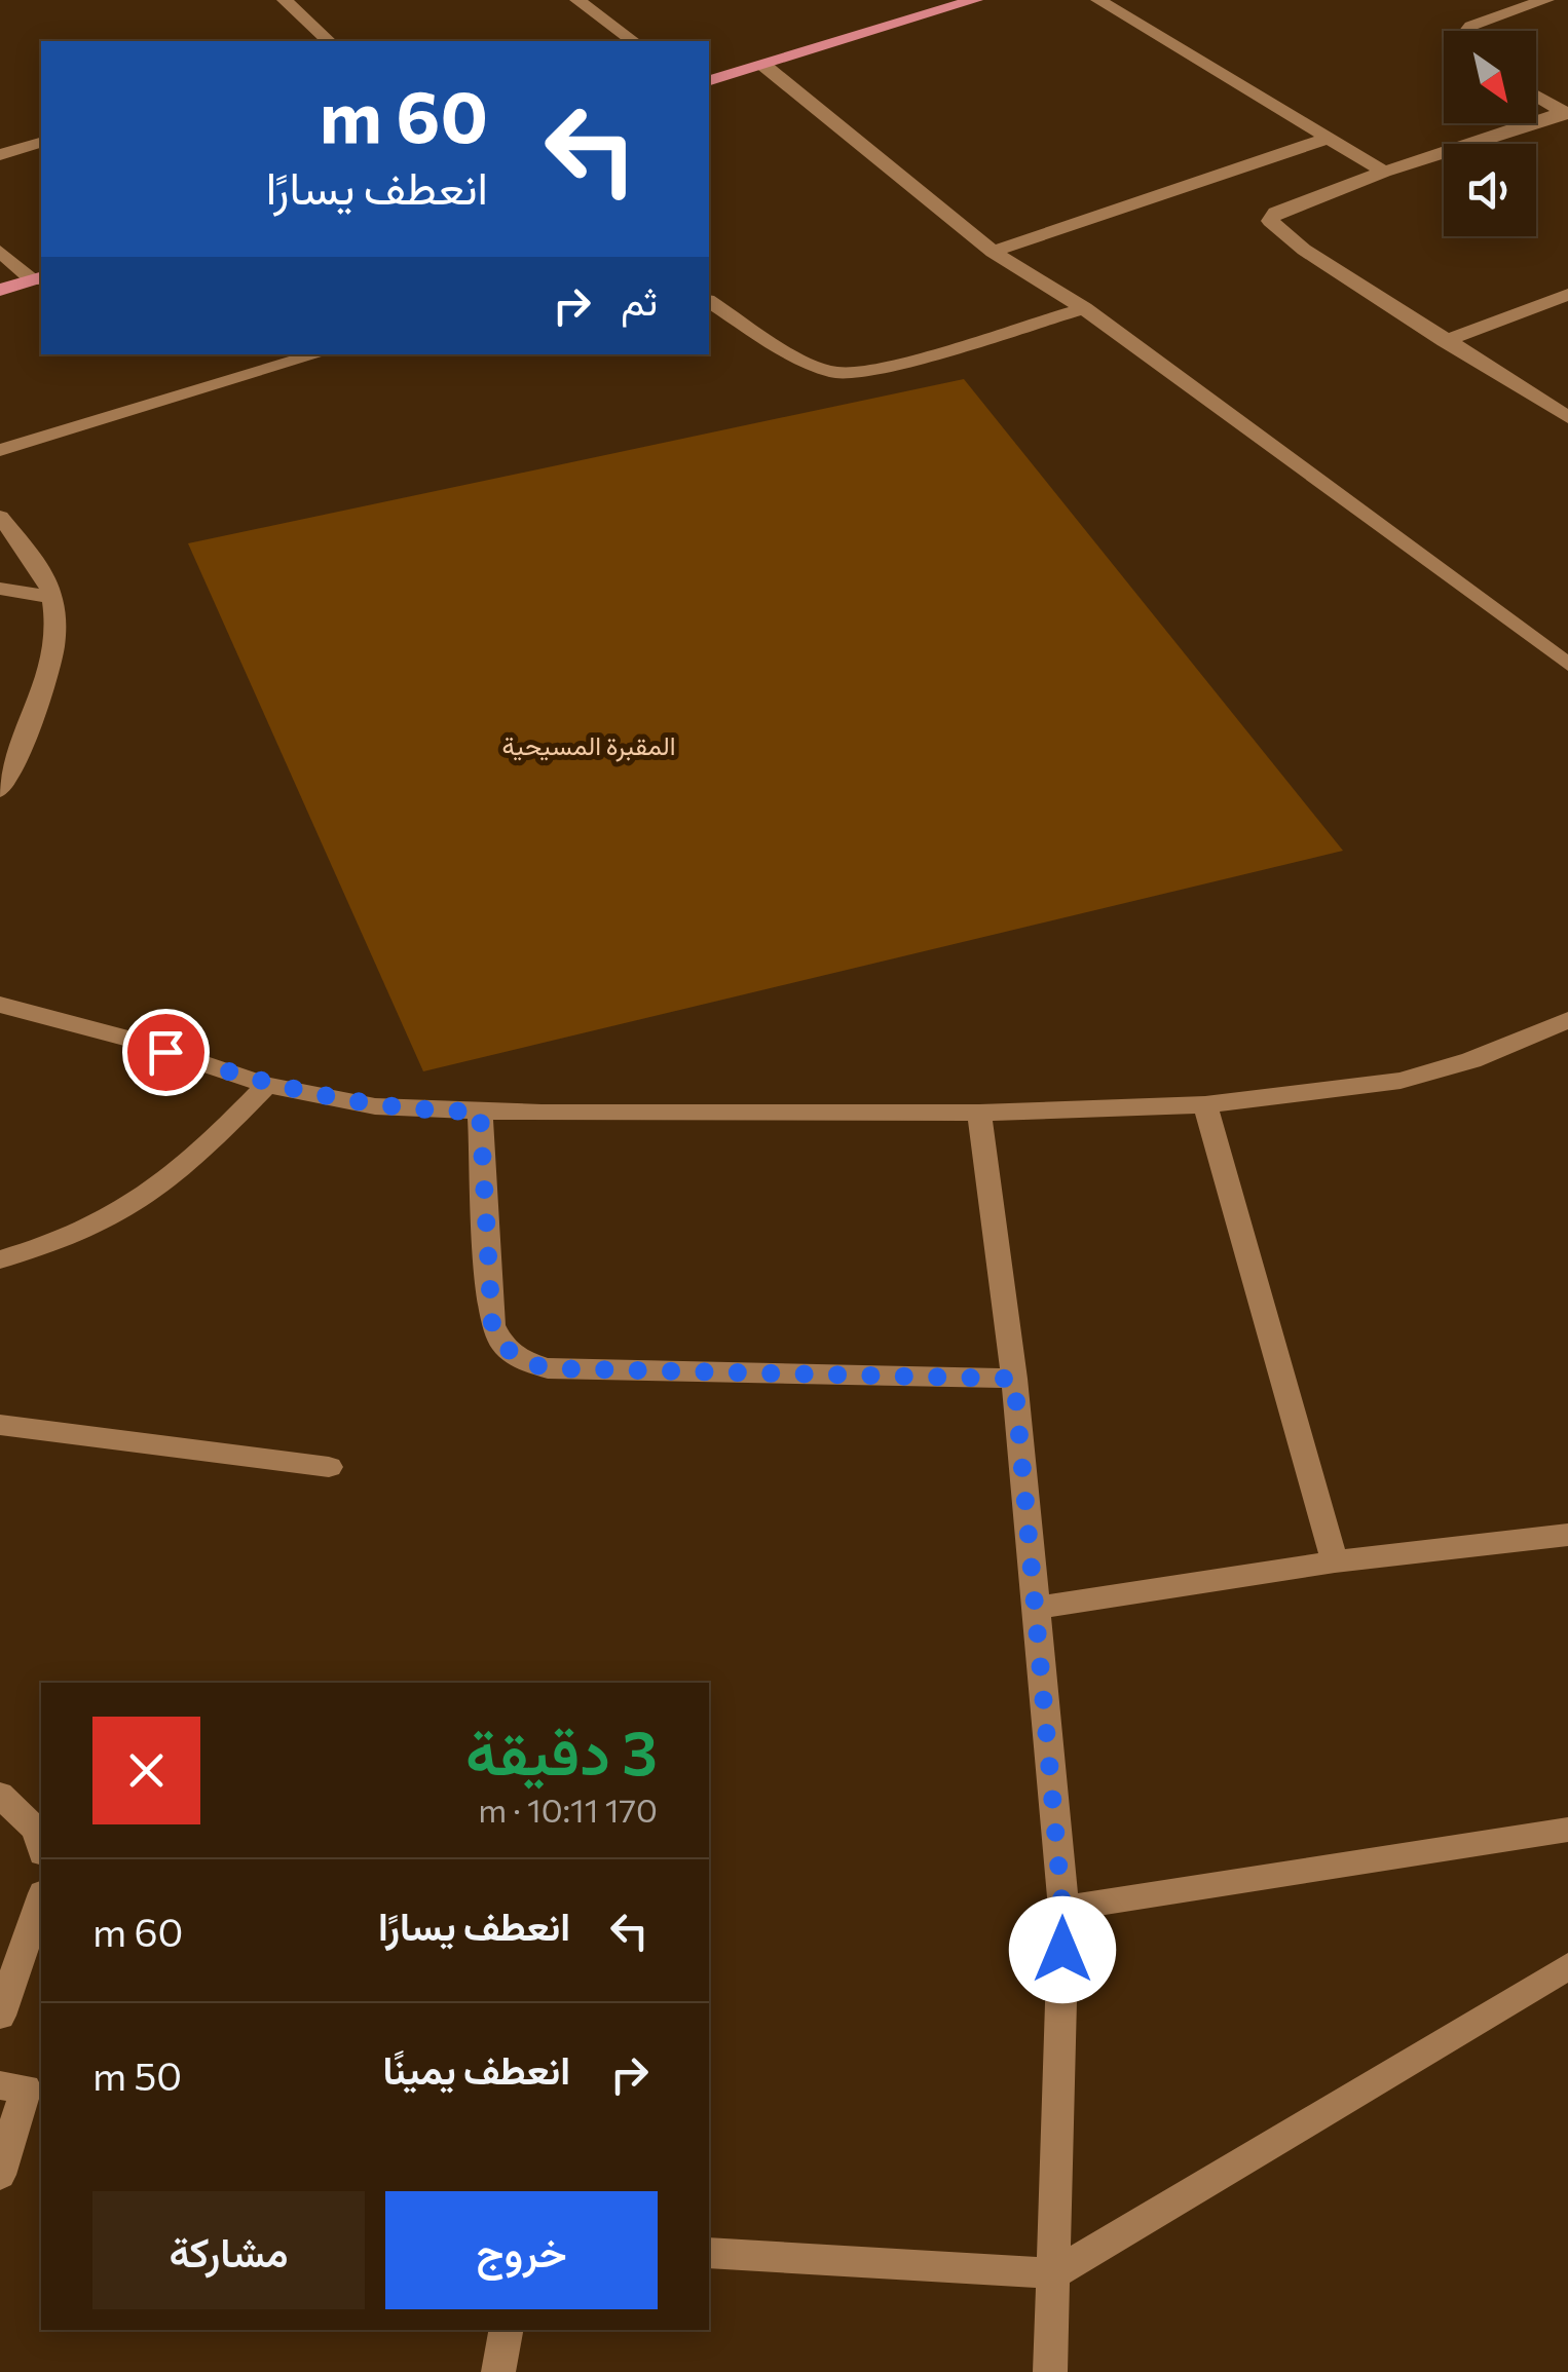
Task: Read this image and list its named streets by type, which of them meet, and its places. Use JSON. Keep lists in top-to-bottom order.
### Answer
{
  "parks": ["المقبرة المسيحية"],
  "north": "bottom right",
  "page": {
    "turn": ["60 m", "انعطف يسارًا"],
    "then": "ثم",
    "heading": ["3 دقيقة", "170 m · 10:11"],
    "list": [
      {
        "name": "انعطف يسارًا",
        "value": "60 m"
      },
      {
        "name": "انعطف يمينًا",
        "value": "50 m"
      }
    ],
    "buttons": ["خروج", "مشاركة"]
  }
}
